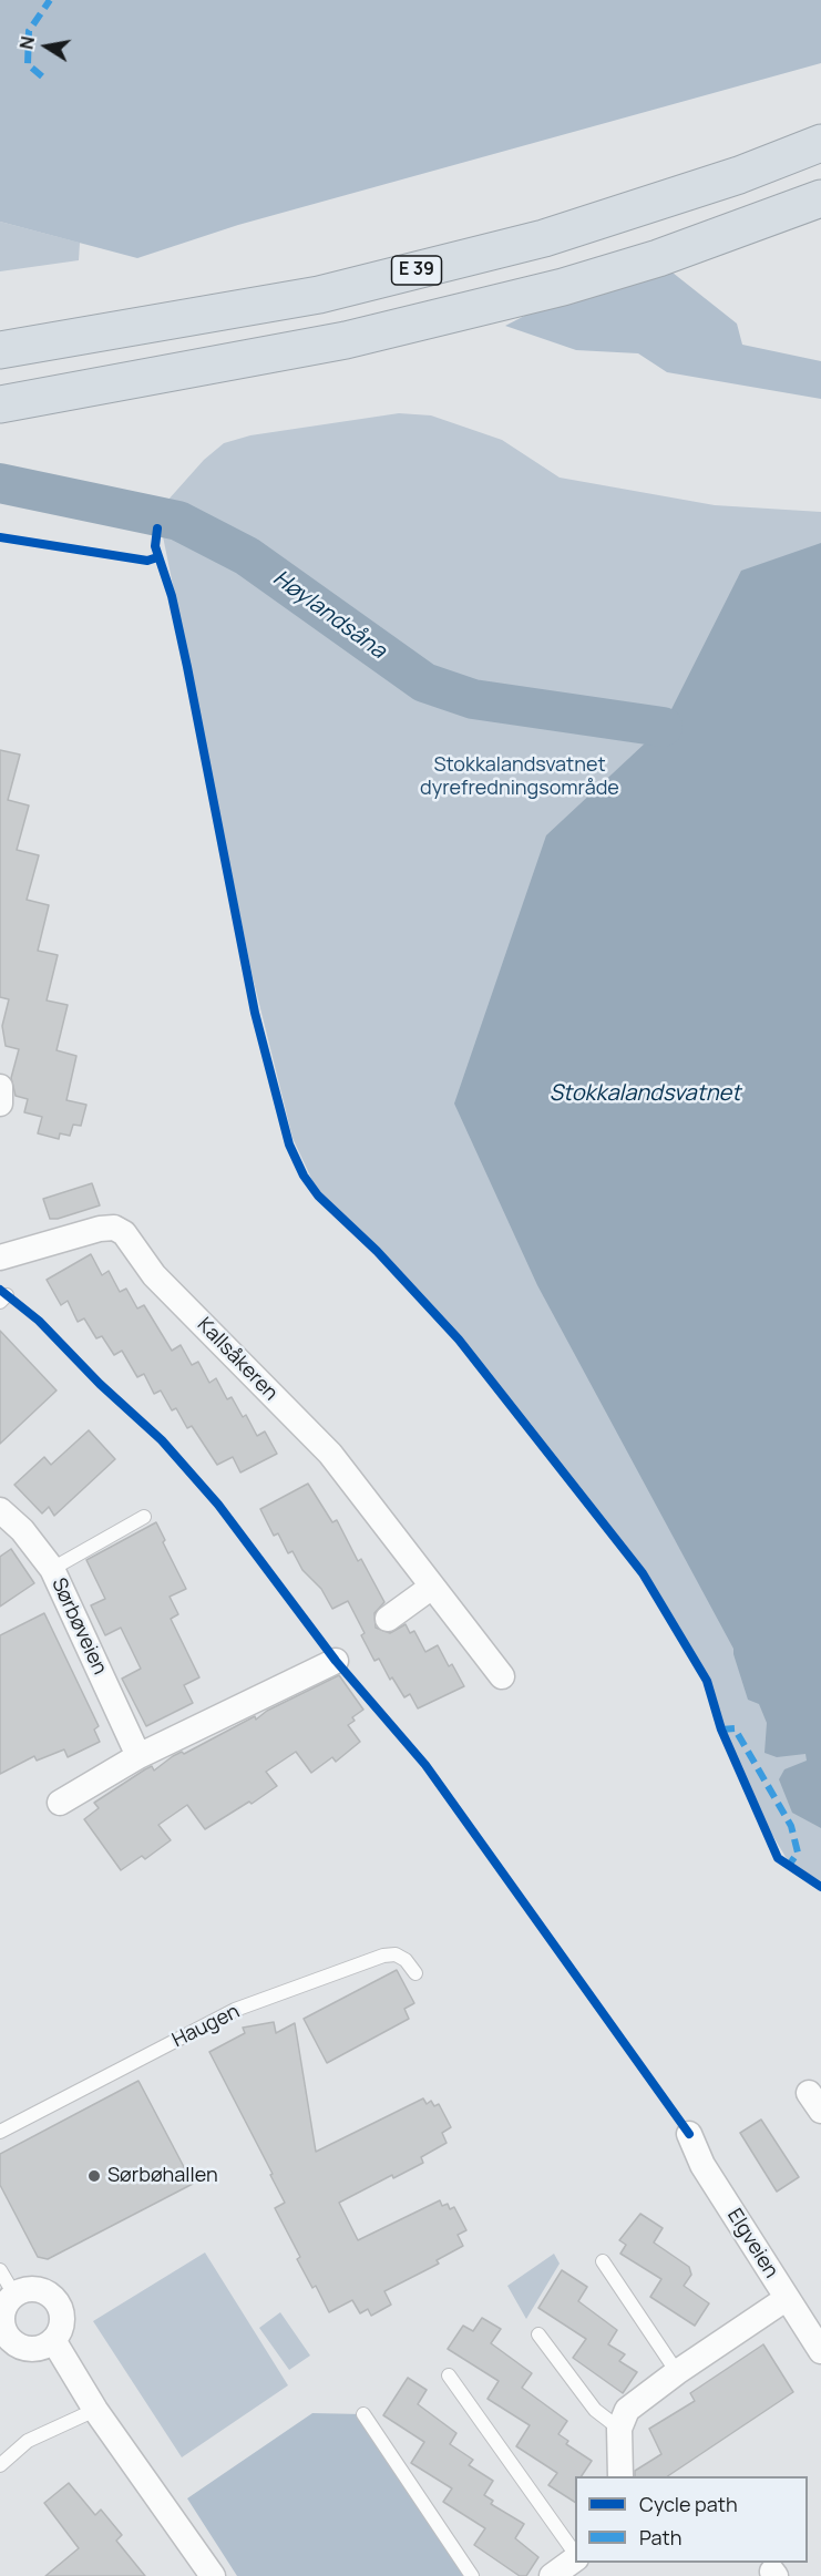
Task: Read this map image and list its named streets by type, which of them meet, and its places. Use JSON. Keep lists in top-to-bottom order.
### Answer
{
  "streets": {
    "highway": ["E 39"],
    "street": ["Kallsåkeren", "Sørbøveien", "Elgveien"],
    "lane": ["Haugen"]
  },
  "water": ["Høylandsåna", "Stokkalandsvatnet"],
  "parks": ["Stokkalandsvatnet dyrefredningsområde"],
  "places": ["Sørbøhallen"],
  "legend": ["Cycle path", "Path"],
  "north": "left"
}
